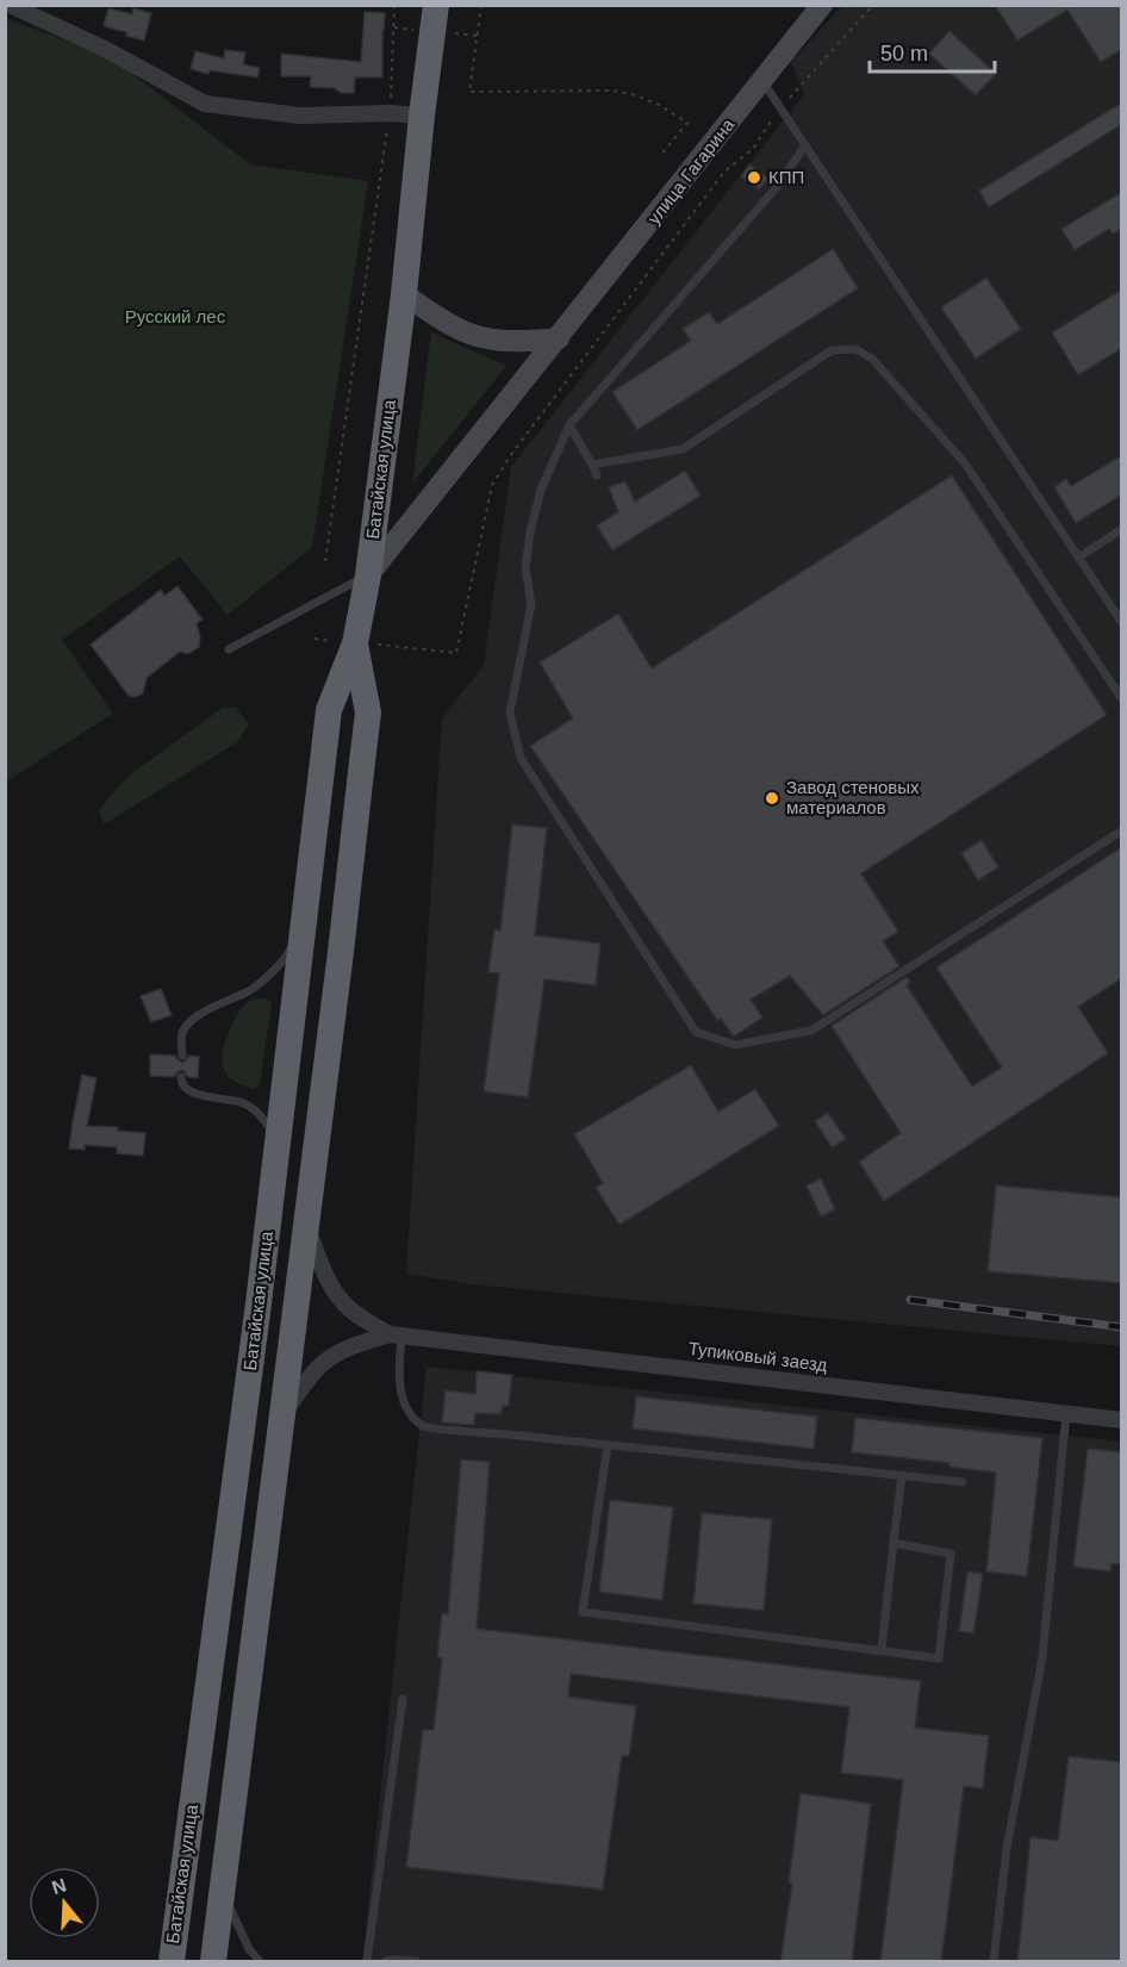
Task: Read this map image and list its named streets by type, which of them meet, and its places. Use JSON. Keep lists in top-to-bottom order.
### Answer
{
  "streets": {
    "highway": ["Батайская улица"],
    "main road": ["улица Гагарина"],
    "street": ["Тупиковый заезд"]
  },
  "crossings": [
    ["улица Гагарина", "Батайская улица"]
  ],
  "parks": ["Русский лес"],
  "places": ["КПП", "Завод стеновых материалов"],
  "scale_bar": "50 m",
  "north": "top"
}
